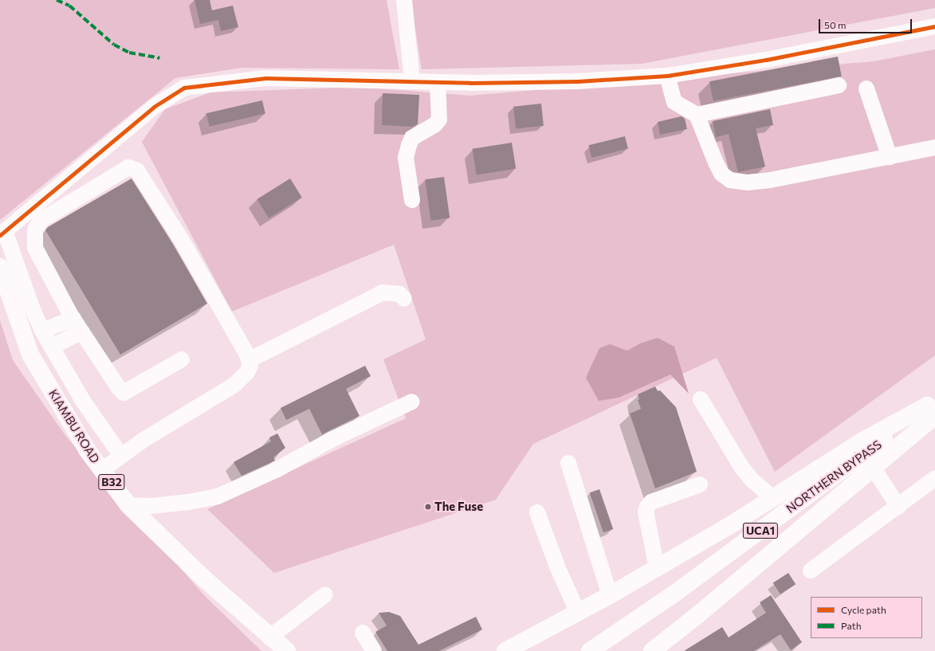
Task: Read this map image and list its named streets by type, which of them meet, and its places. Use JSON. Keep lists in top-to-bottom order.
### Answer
{
  "streets": {
    "main road": [
      "KIAMBU ROAD",
      "NORTHERN BYPASS",
      "B32",
      "UCA1"
    ]
  },
  "places": ["The Fuse"],
  "legend": ["Cycle path", "Path"],
  "scale_bar": "50 m"
}
